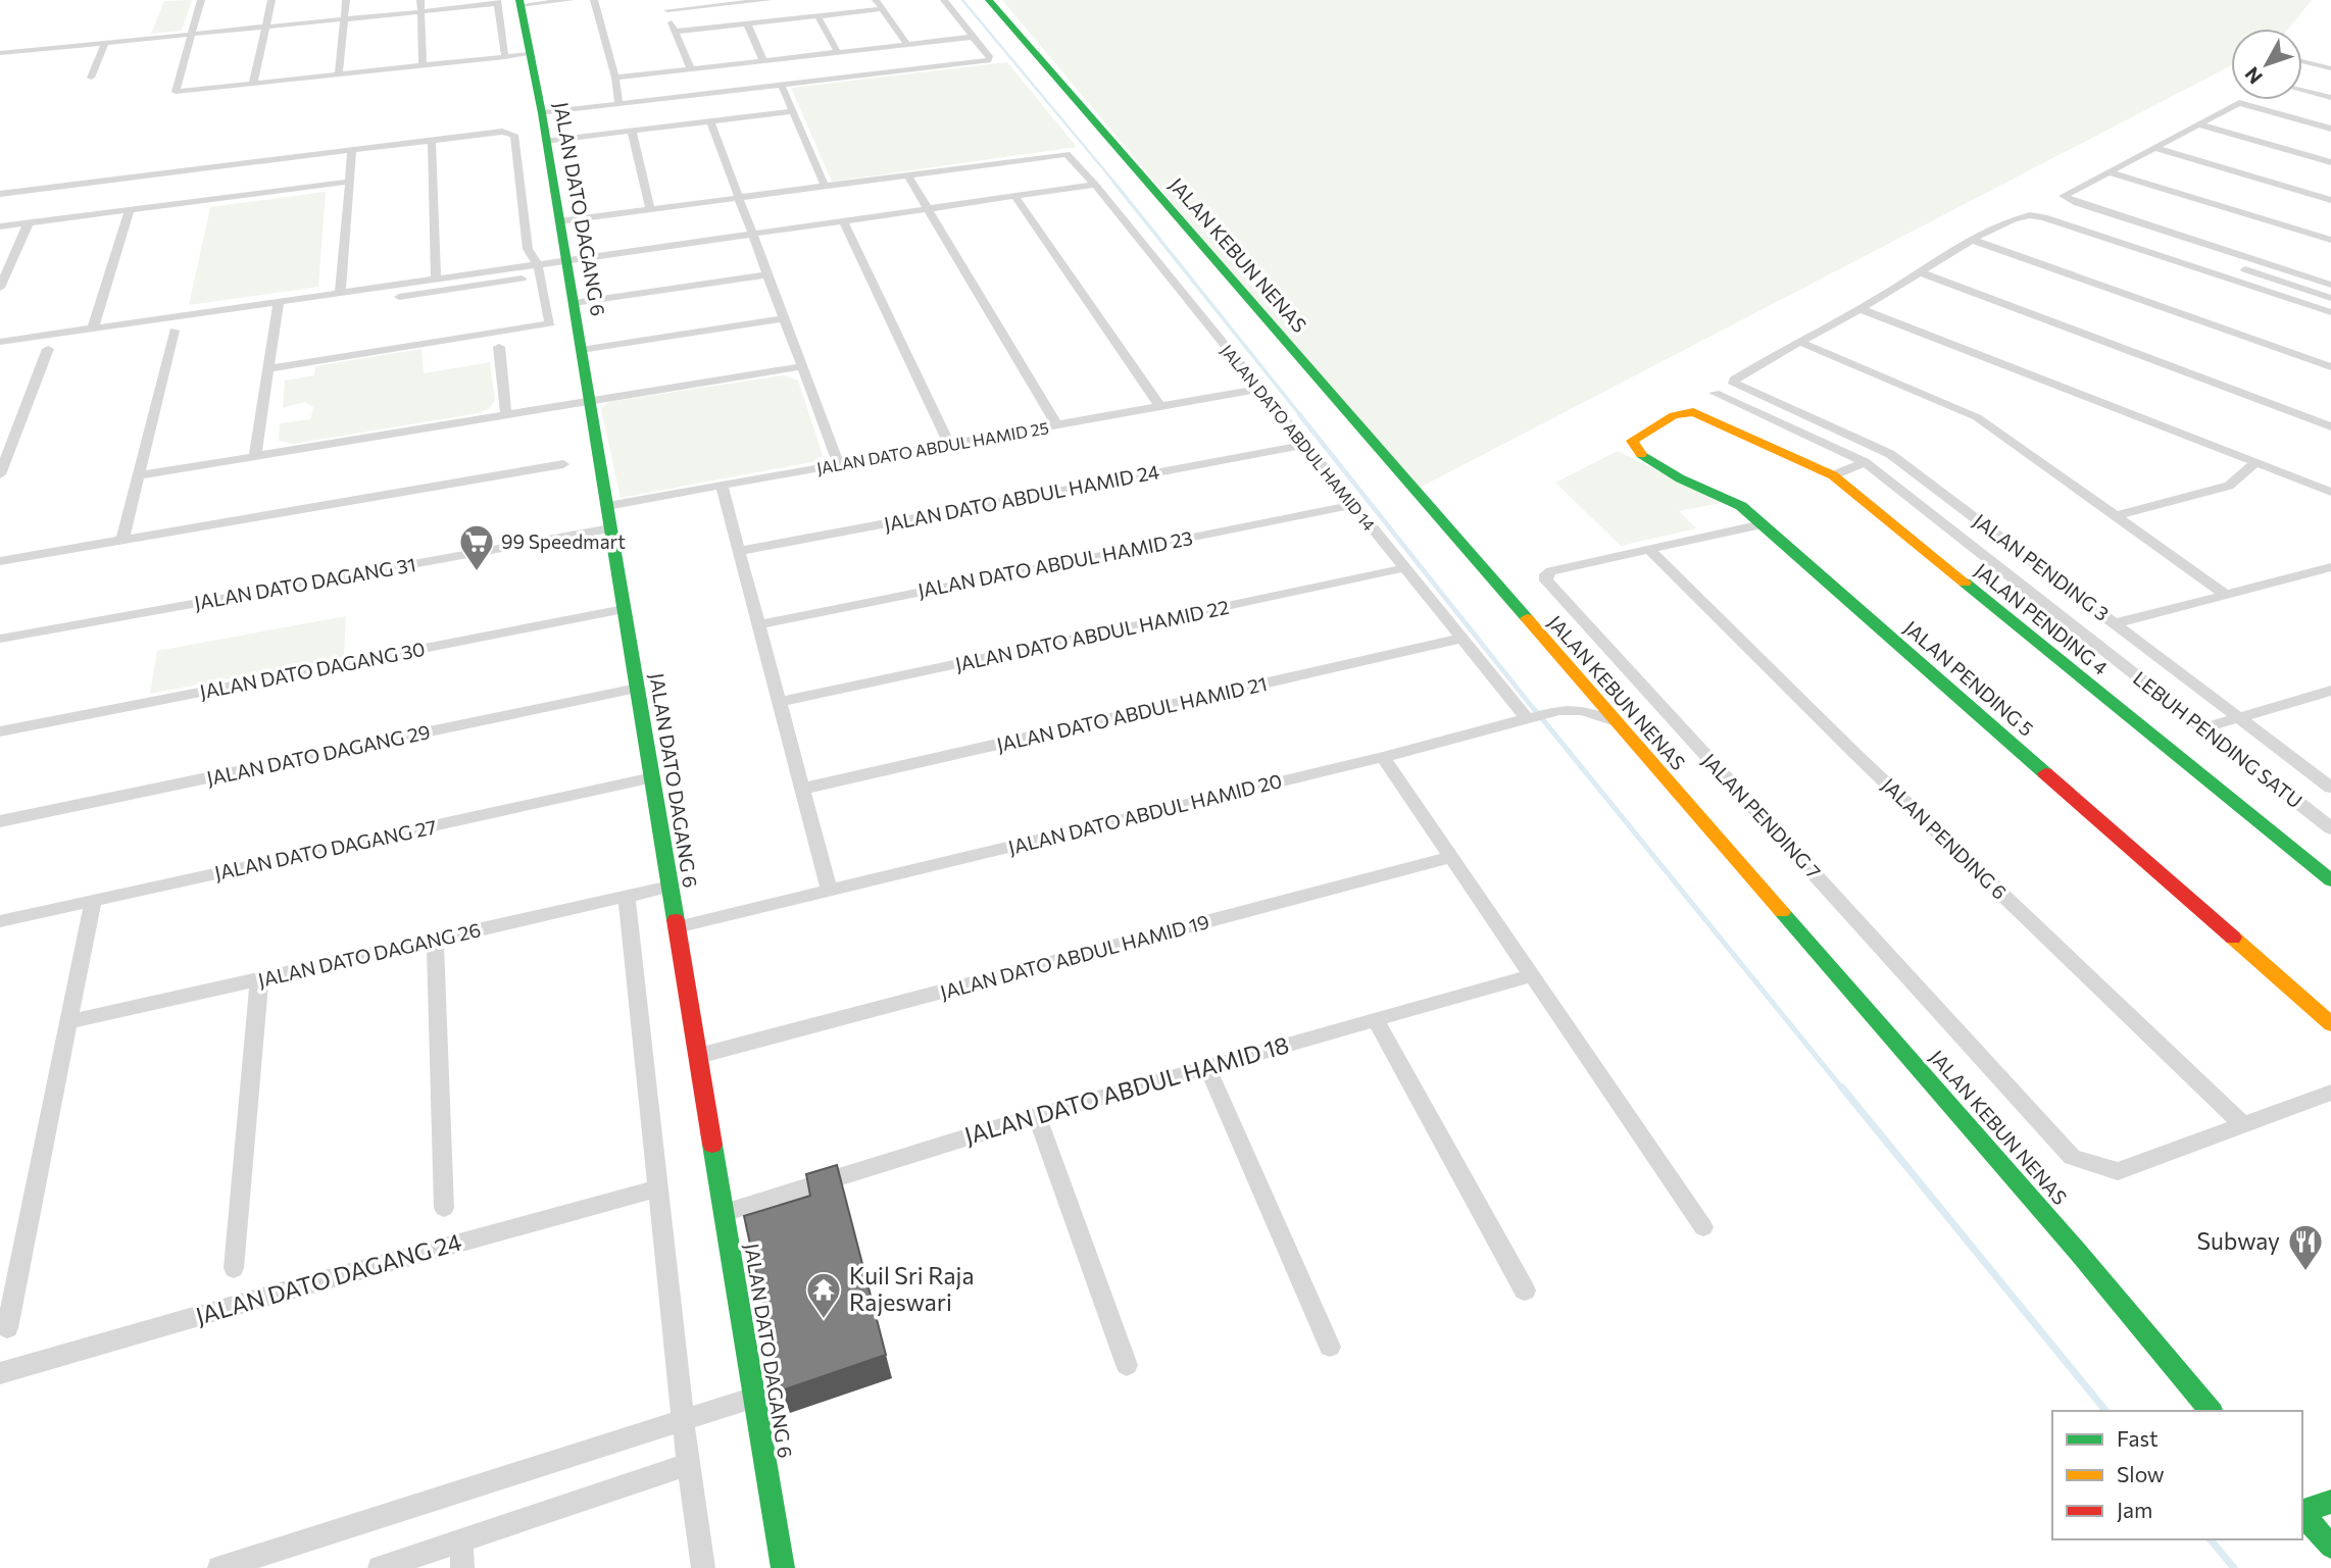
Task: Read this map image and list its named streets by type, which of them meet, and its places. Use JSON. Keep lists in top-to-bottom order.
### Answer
{
  "streets": {
    "street": [
      "JALAN DATO DAGANG 6",
      "JALAN KEBUN NENAS",
      "JALAN DATO ABDUL HAMID 14",
      "JALAN DATO ABDUL HAMID 25",
      "JALAN DATO ABDUL HAMID 24",
      "JALAN DATO ABDUL HAMID 23",
      "JALAN PENDING 3",
      "JALAN DATO DAGANG 31",
      "JALAN PENDING 4",
      "JALAN DATO ABDUL HAMID 22",
      "JALAN DATO DAGANG 30",
      "JALAN PENDING 5",
      "JALAN DATO ABDUL HAMID 21",
      "LEBUH PENDING SATU",
      "JALAN DATO DAGANG 29",
      "JALAN DATO ABDUL HAMID 20",
      "JALAN PENDING 7",
      "JALAN PENDING 6",
      "JALAN DATO DAGANG 27",
      "JALAN DATO DAGANG 26",
      "JALAN DATO ABDUL HAMID 19",
      "JALAN DATO ABDUL HAMID 18",
      "JALAN DATO DAGANG 24"
    ]
  },
  "crossings": [
    ["JALAN DATO DAGANG 6", "JALAN DATO ABDUL HAMID 25"],
    ["JALAN DATO DAGANG 6", "JALAN DATO DAGANG 31"],
    ["JALAN DATO DAGANG 6", "JALAN DATO DAGANG 30"],
    ["JALAN DATO DAGANG 6", "JALAN DATO DAGANG 29"],
    ["JALAN DATO DAGANG 6", "JALAN DATO ABDUL HAMID 20"],
    ["JALAN DATO DAGANG 6", "JALAN DATO DAGANG 27"],
    ["JALAN DATO DAGANG 6", "JALAN DATO DAGANG 26"],
    ["JALAN DATO DAGANG 6", "JALAN DATO ABDUL HAMID 19"],
    ["JALAN DATO DAGANG 6", "JALAN DATO ABDUL HAMID 18"],
    ["JALAN KEBUN NENAS", "JALAN DATO ABDUL HAMID 20"],
    ["JALAN DATO ABDUL HAMID 14", "JALAN DATO ABDUL HAMID 25"],
    ["JALAN DATO ABDUL HAMID 14", "JALAN DATO ABDUL HAMID 24"],
    ["JALAN DATO ABDUL HAMID 14", "JALAN DATO ABDUL HAMID 23"],
    ["JALAN DATO ABDUL HAMID 14", "JALAN DATO ABDUL HAMID 22"],
    ["JALAN DATO ABDUL HAMID 14", "JALAN DATO ABDUL HAMID 21"],
    ["JALAN DATO ABDUL HAMID 14", "JALAN DATO ABDUL HAMID 20"],
    ["JALAN PENDING 4", "JALAN PENDING 5"],
    ["JALAN PENDING 5", "JALAN PENDING 7"],
    ["JALAN PENDING 7", "JALAN PENDING 6"]
  ],
  "places": {
    "supermarket": ["99 Speedmart"],
    "restaurant": ["Subway"],
    "temple": ["Kuil Sri Raja Rajeswari"]
  },
  "legend": ["Fast", "Slow", "Jam"],
  "north": "bottom left"
}
